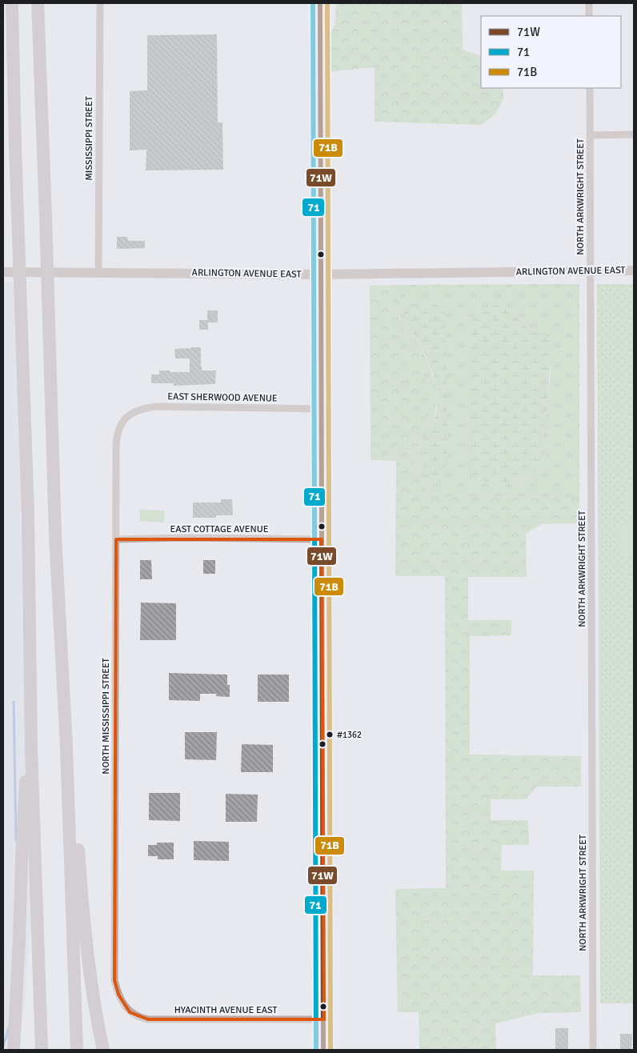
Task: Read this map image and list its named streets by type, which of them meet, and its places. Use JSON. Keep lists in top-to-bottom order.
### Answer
{
  "streets": {
    "street": [
      "MISSISSIPPI STREET",
      "NORTH ARKWRIGHT STREET",
      "ARLINGTON AVENUE EAST",
      "EAST SHERWOOD AVENUE",
      "EAST COTTAGE AVENUE",
      "NORTH MISSISSIPPI STREET",
      "HYACINTH AVENUE EAST"
    ]
  },
  "crossings": [
    ["MISSISSIPPI STREET", "ARLINGTON AVENUE EAST"],
    ["NORTH ARKWRIGHT STREET", "ARLINGTON AVENUE EAST"],
    ["EAST SHERWOOD AVENUE", "NORTH MISSISSIPPI STREET"],
    ["EAST COTTAGE AVENUE", "NORTH MISSISSIPPI STREET"],
    ["NORTH MISSISSIPPI STREET", "HYACINTH AVENUE EAST"]
  ],
  "places": ["#1362"],
  "lines": ["transit line 71W", "transit line 71", "transit line 71B"],
  "legend": ["71W", "71", "71B"]
}
